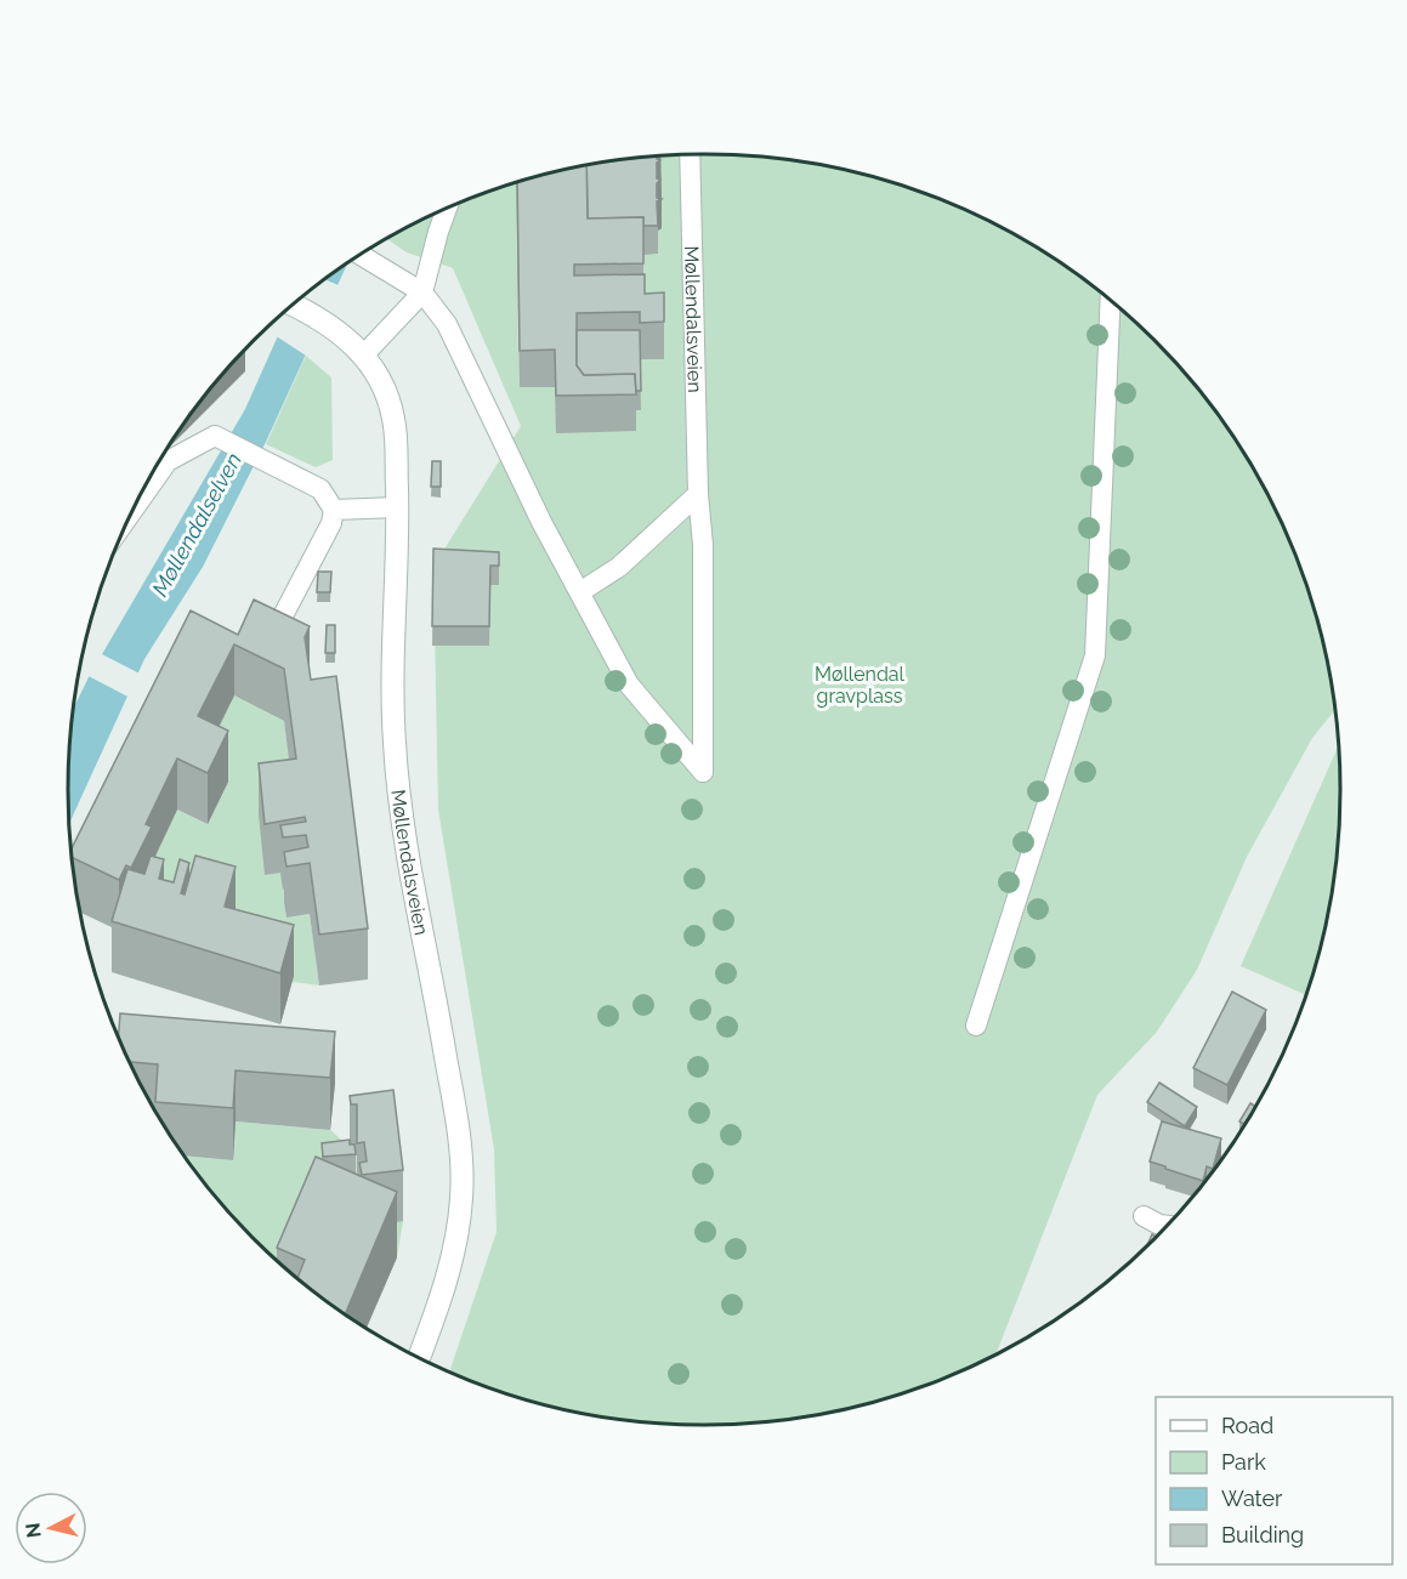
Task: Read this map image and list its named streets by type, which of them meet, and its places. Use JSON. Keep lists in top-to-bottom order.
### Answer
{
  "streets": {
    "street": ["Møllendalsveien"]
  },
  "water": ["Møllendalselven"],
  "parks": ["Møllendal gravplass"],
  "legend": [
    "Road",
    "Park",
    "Water",
    "Building"
  ],
  "north": "left"
}
